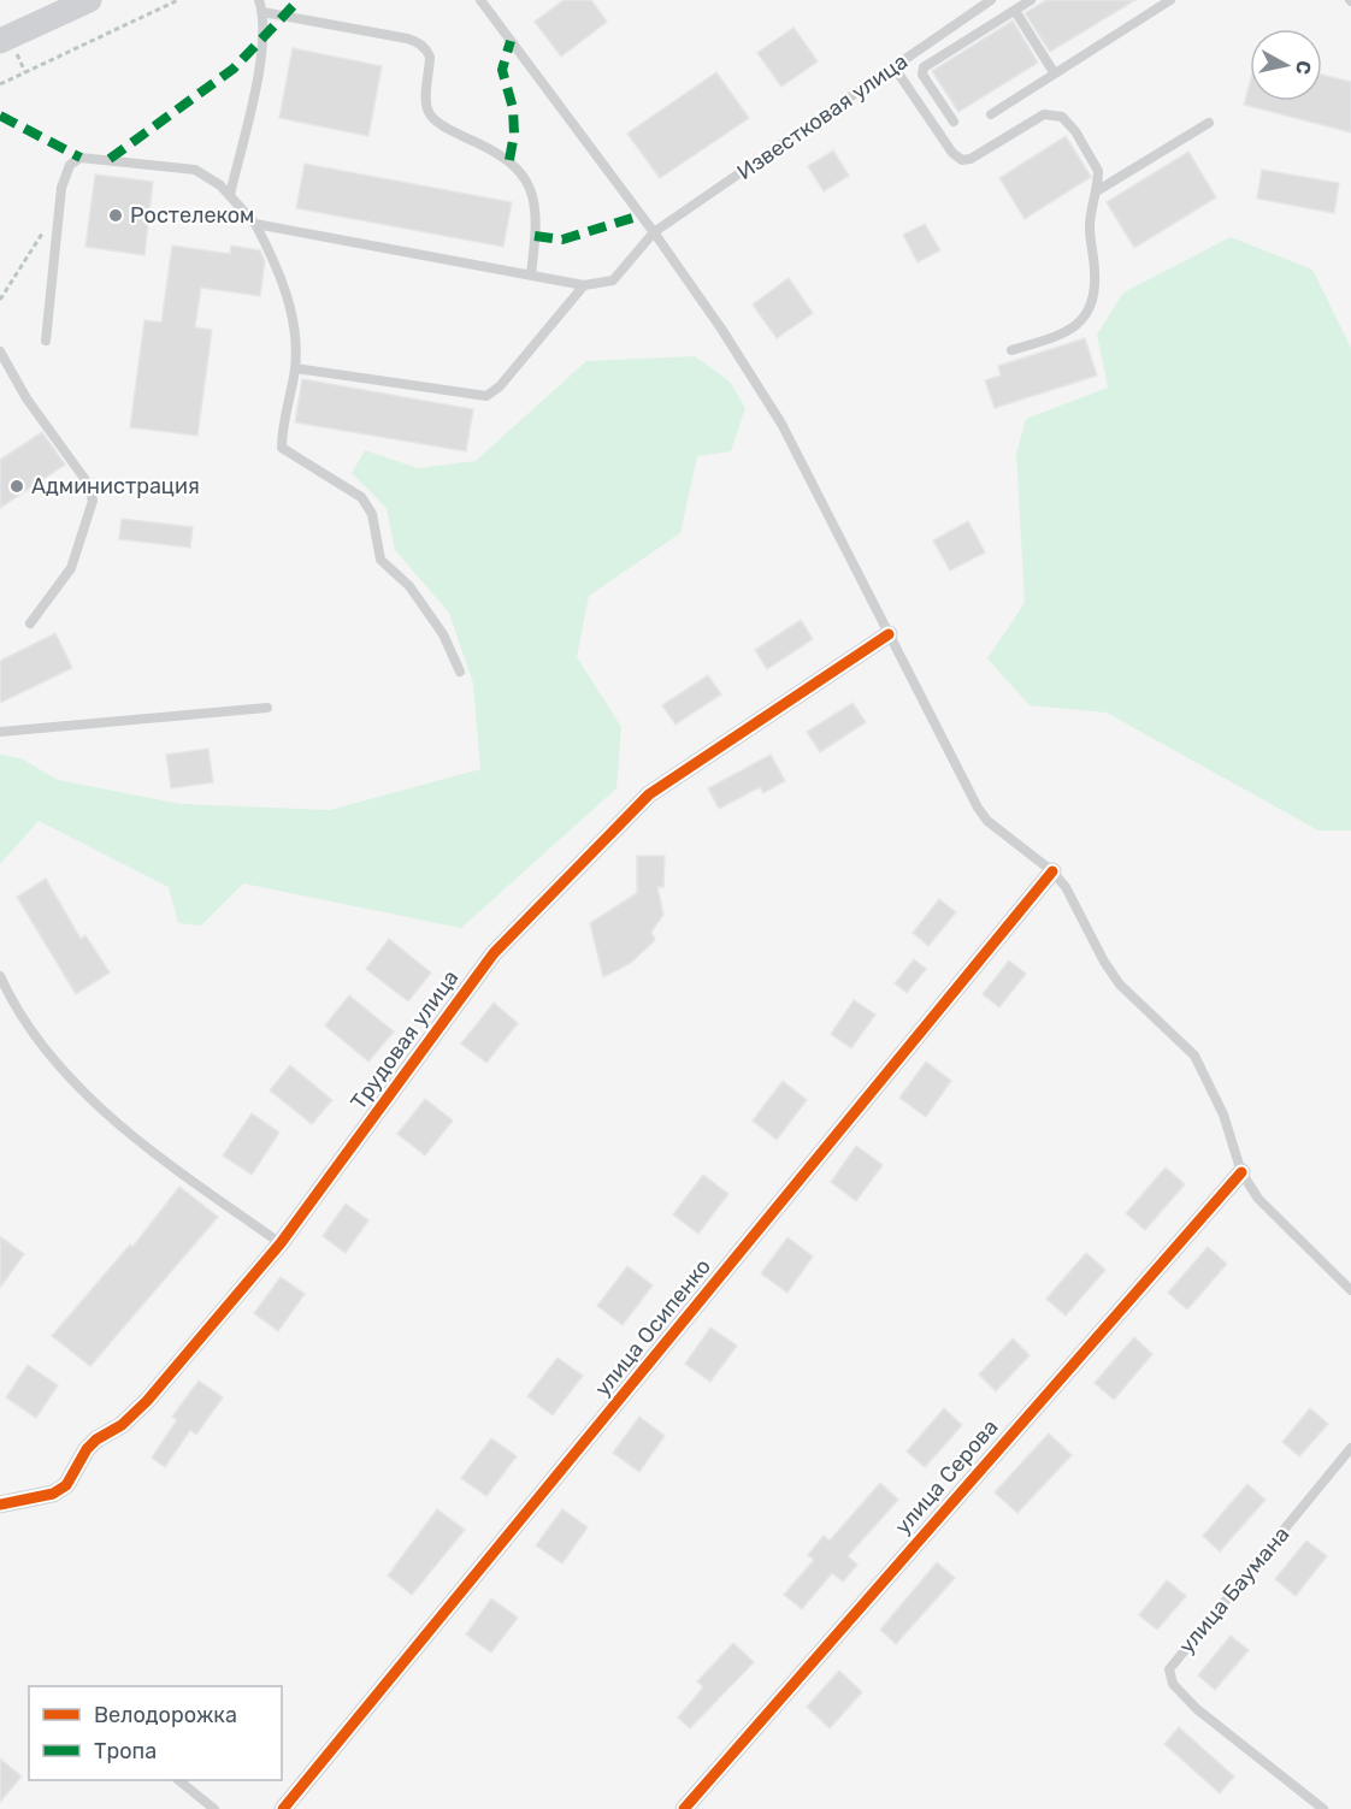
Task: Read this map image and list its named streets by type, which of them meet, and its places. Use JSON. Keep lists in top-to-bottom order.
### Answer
{
  "streets": {
    "street": ["Трудовая улица", "улица Осипенко", "улица Серова"],
    "lane": ["Известковая улица", "улица Баумана"]
  },
  "places": ["Ростелеком", "Администрация"],
  "legend": ["Велодорожка", "Тропа"],
  "north": "right"
}
